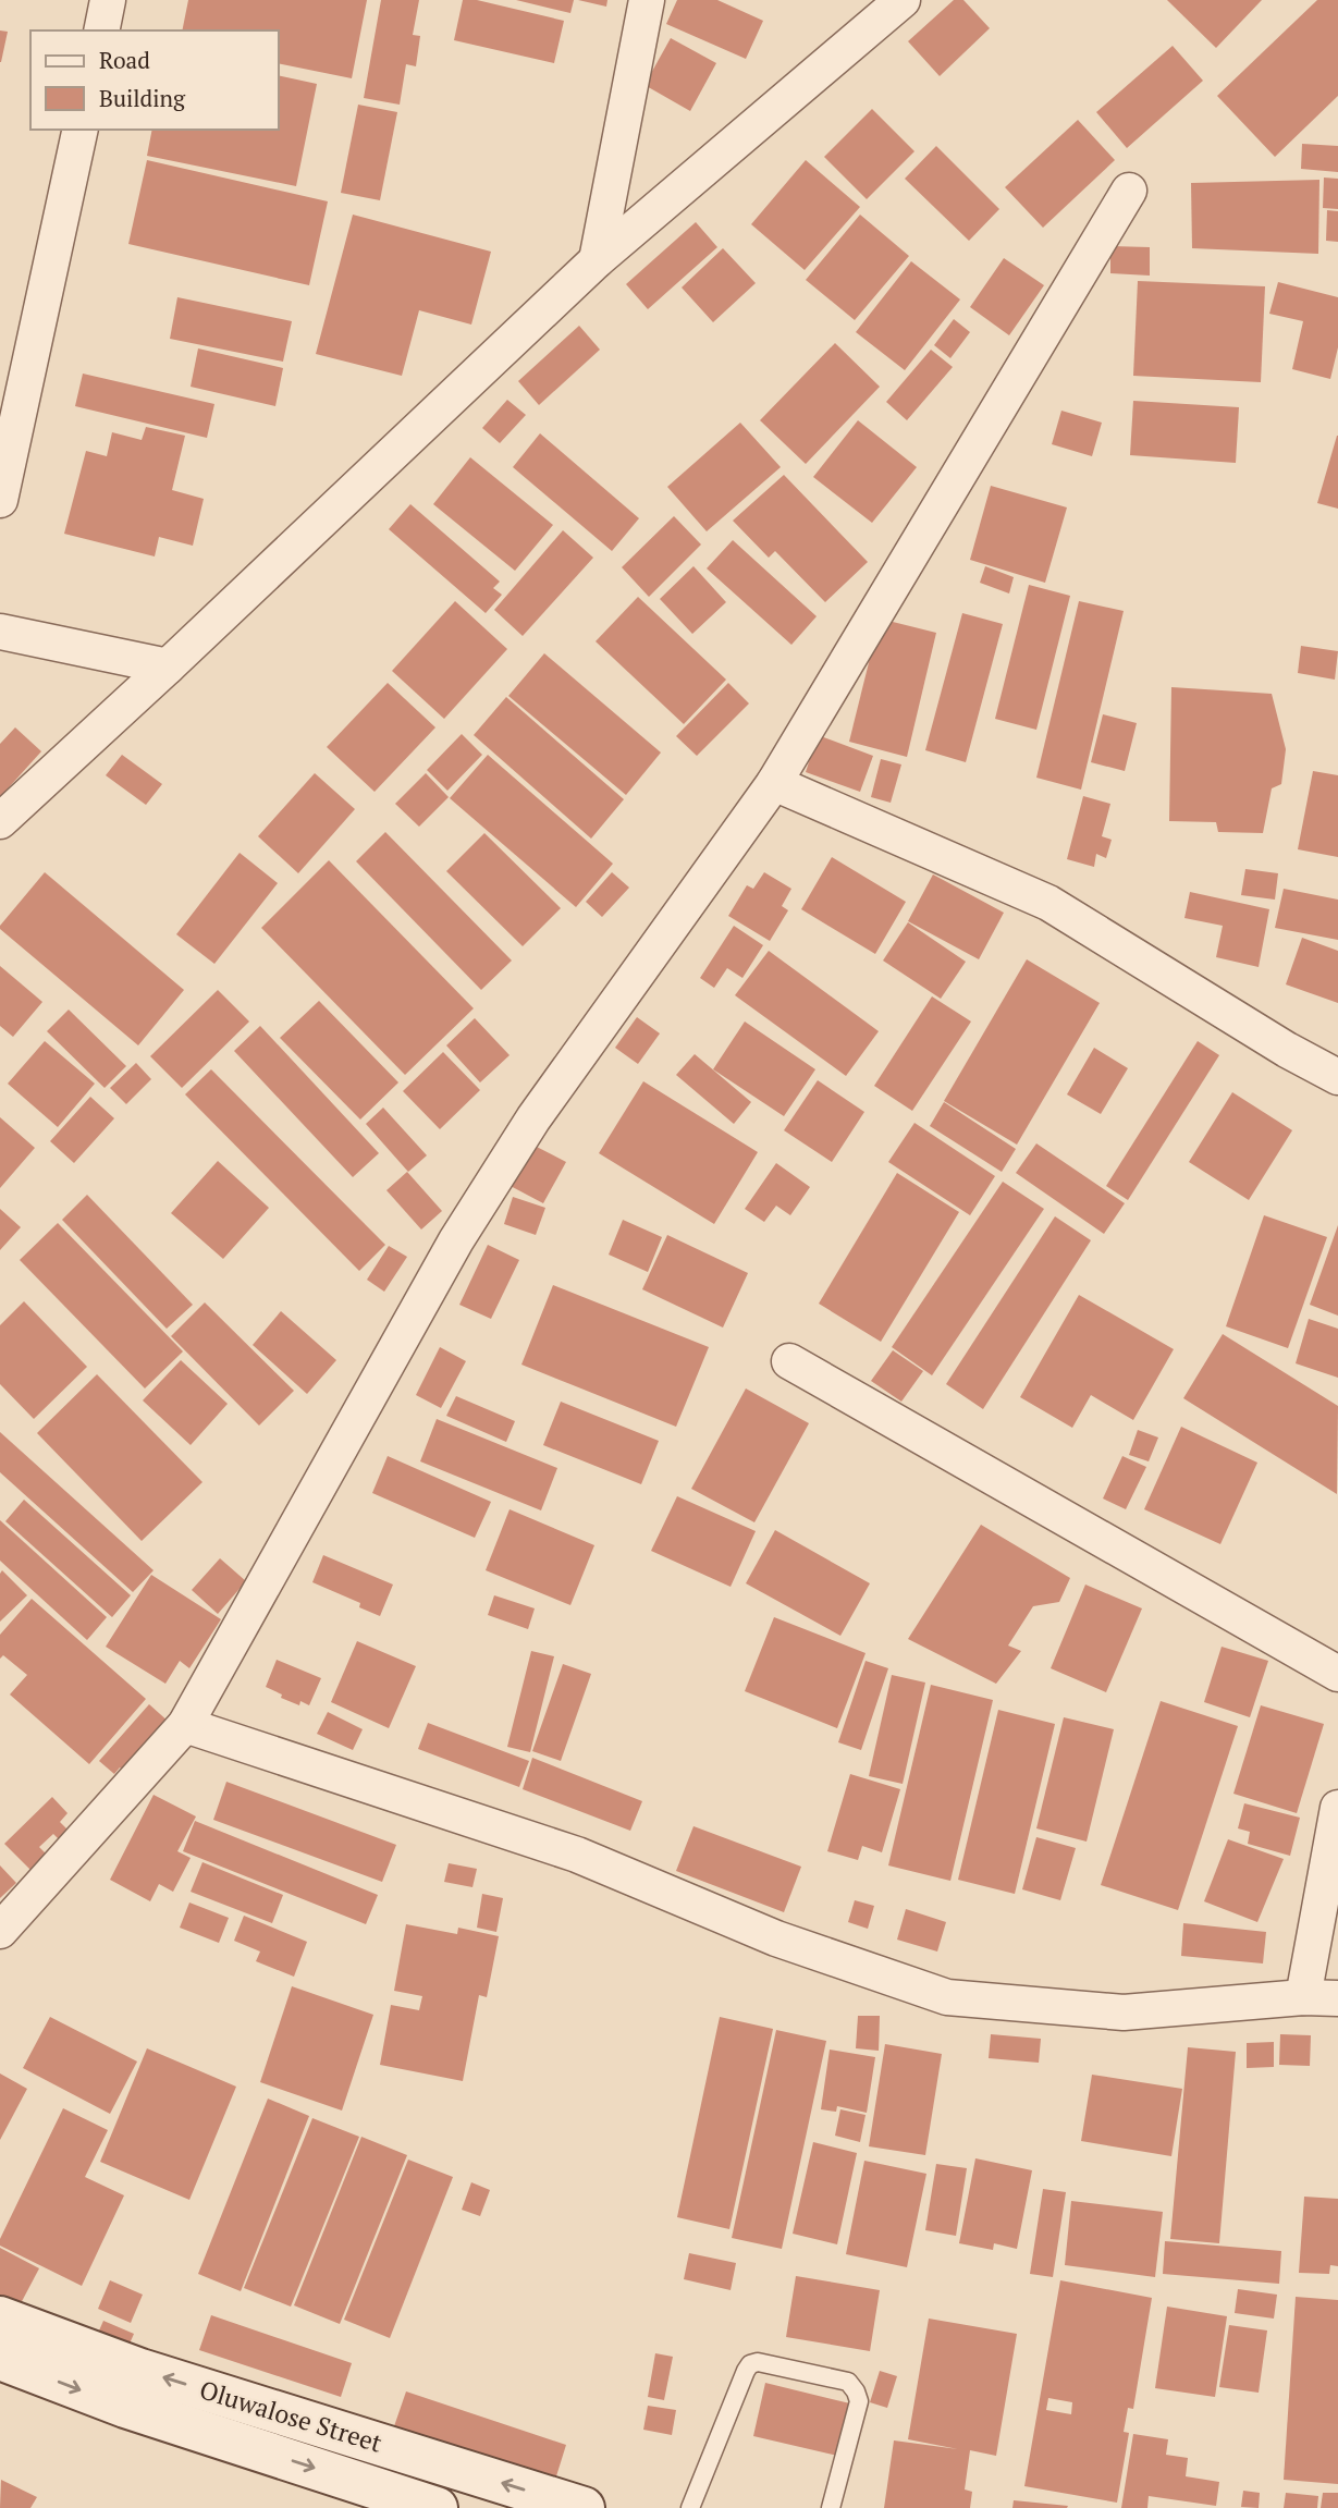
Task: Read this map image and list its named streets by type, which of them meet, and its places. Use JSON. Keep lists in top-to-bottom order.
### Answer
{
  "streets": {
    "street": ["Oluwalose Street"]
  },
  "legend": ["Road", "Building"]
}
